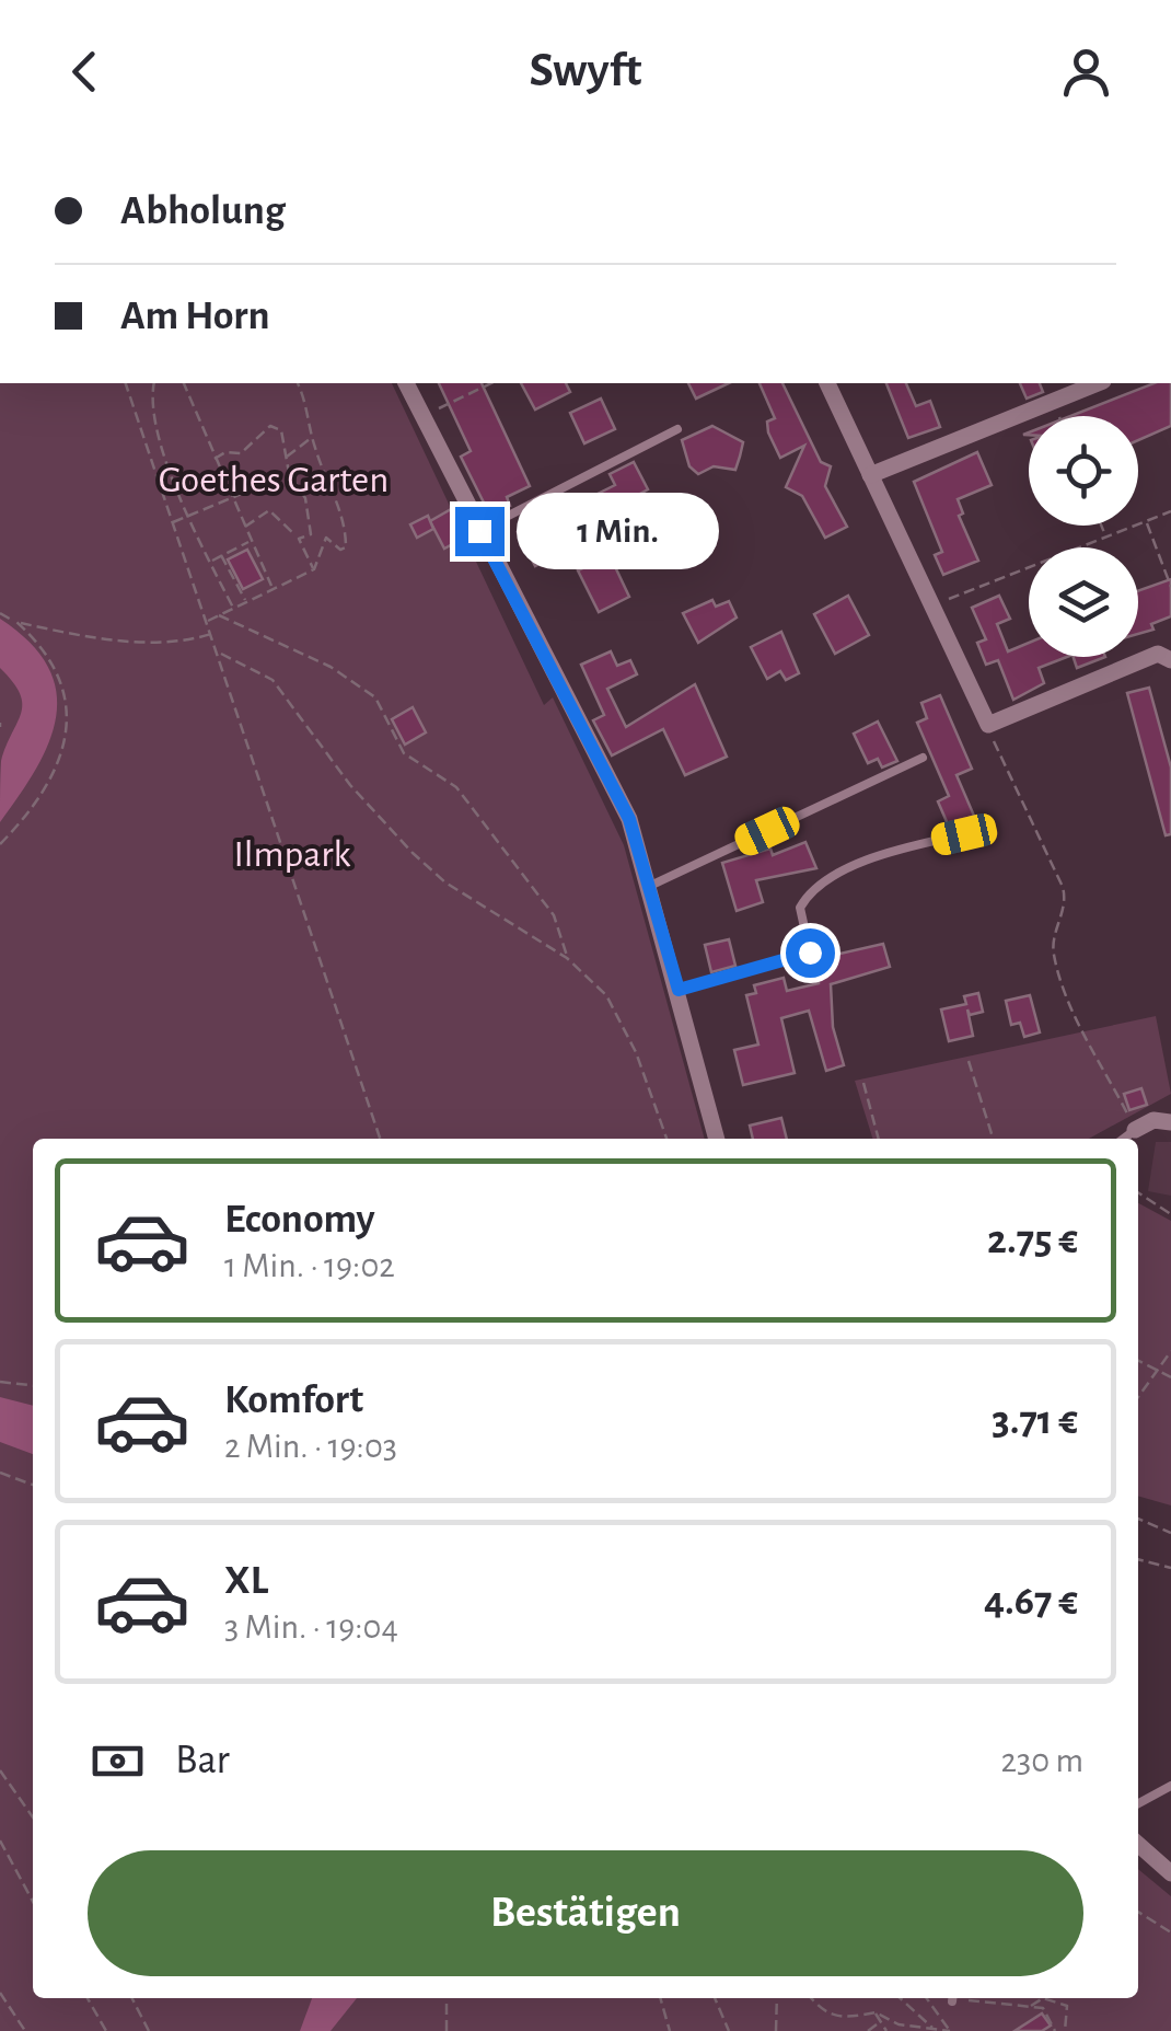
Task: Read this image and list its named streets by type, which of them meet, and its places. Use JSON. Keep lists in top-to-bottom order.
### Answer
{
  "parks": ["Goethes Garten", "Ilmpark"],
  "page": {
    "header": "Swyft",
    "banner": ["Abholung", "Am Horn"],
    "bubble": "1 Min.",
    "list": [
      {
        "name": "Economy",
        "note": "1 Min. · 19:02",
        "value": "2.75 €"
      },
      {
        "name": "Komfort",
        "note": "2 Min. · 19:03",
        "value": "3.71 €"
      },
      {
        "name": "XL",
        "note": "3 Min. · 19:04",
        "value": "4.67 €"
      }
    ],
    "pay": ["Bar", "230 m"],
    "buttons": "Bestätigen"
  }
}
